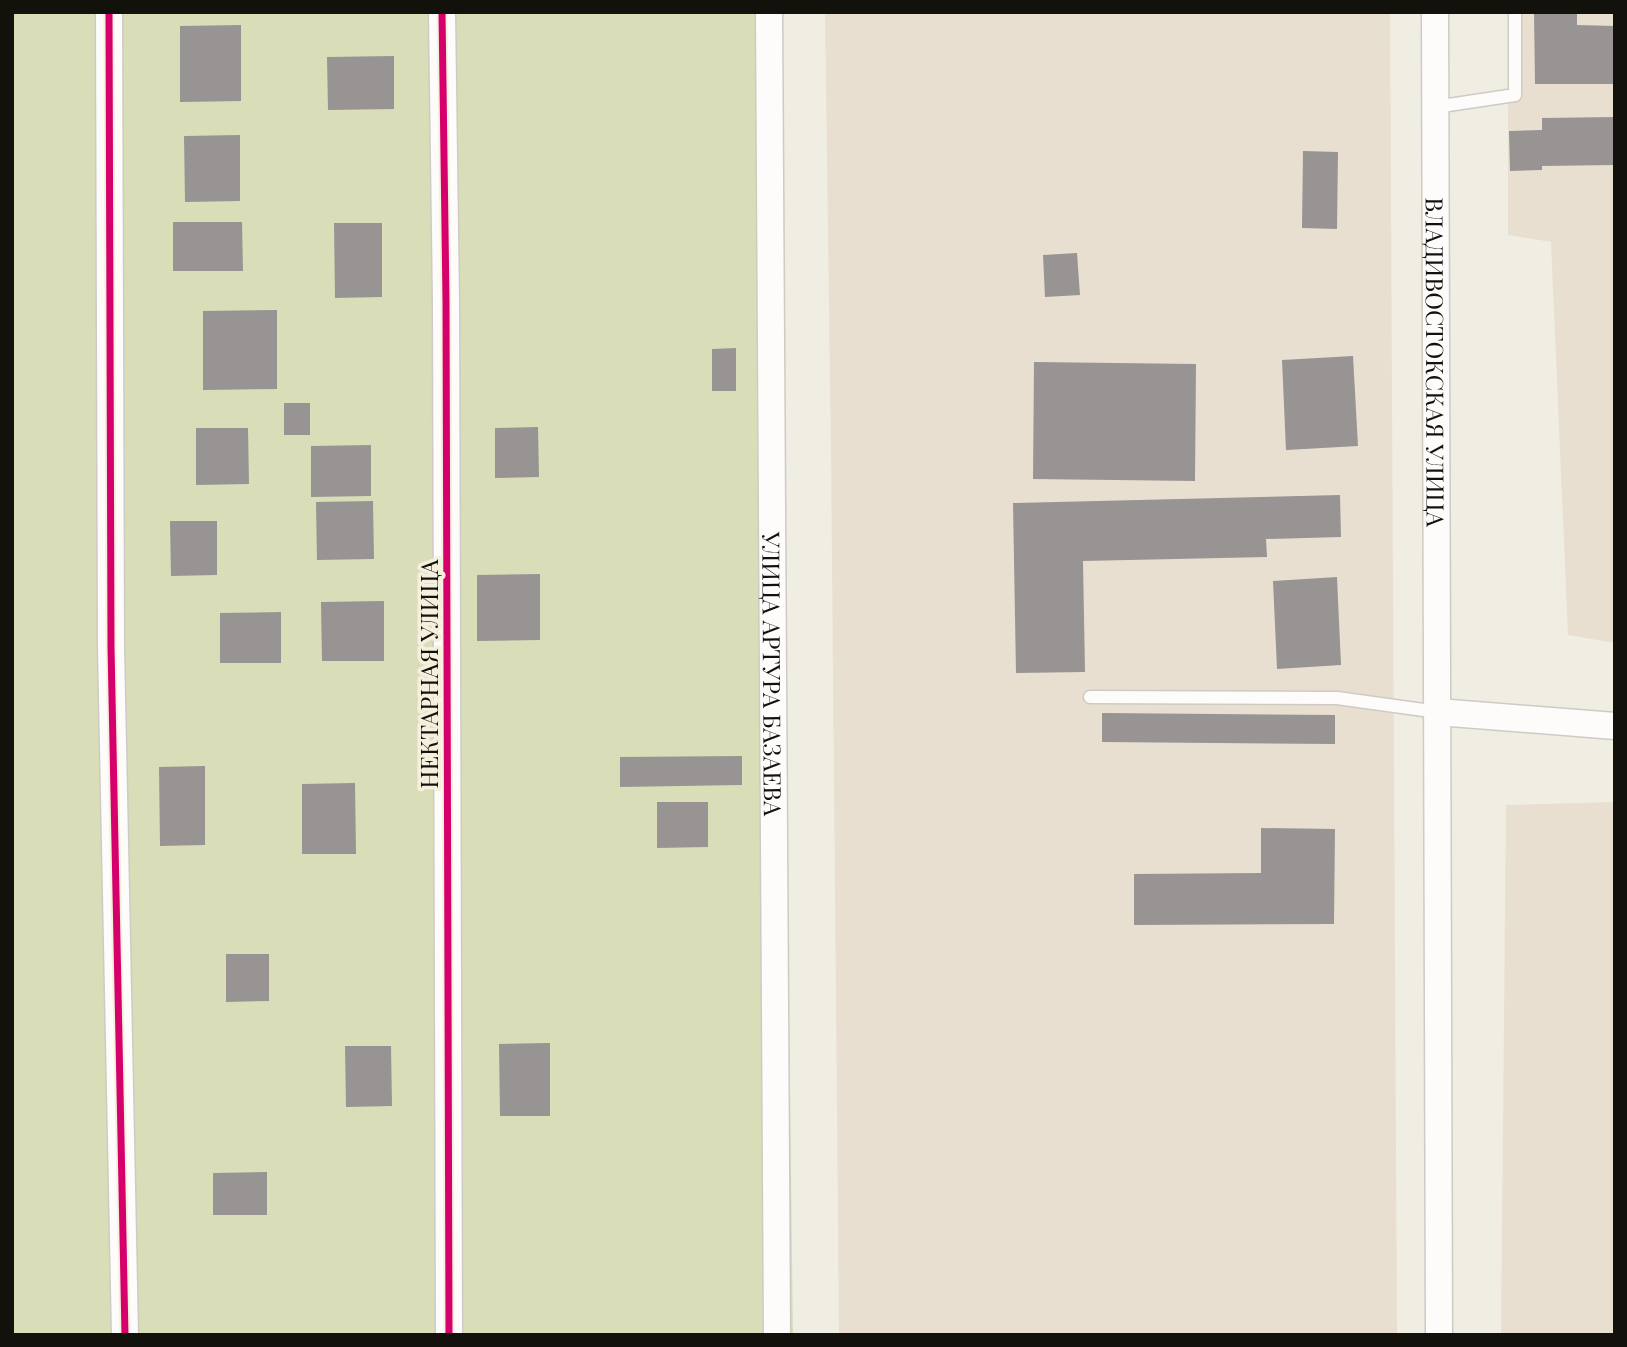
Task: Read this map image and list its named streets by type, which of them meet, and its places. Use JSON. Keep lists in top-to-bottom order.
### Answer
{
  "streets": {
    "street": ["ВЛАДИВОСТОКСКАЯ УЛИЦА", "НЕКТАРНАЯ УЛИЦА", "УЛИЦА АРТУРА БАЗАЕВА"]
  }
}
